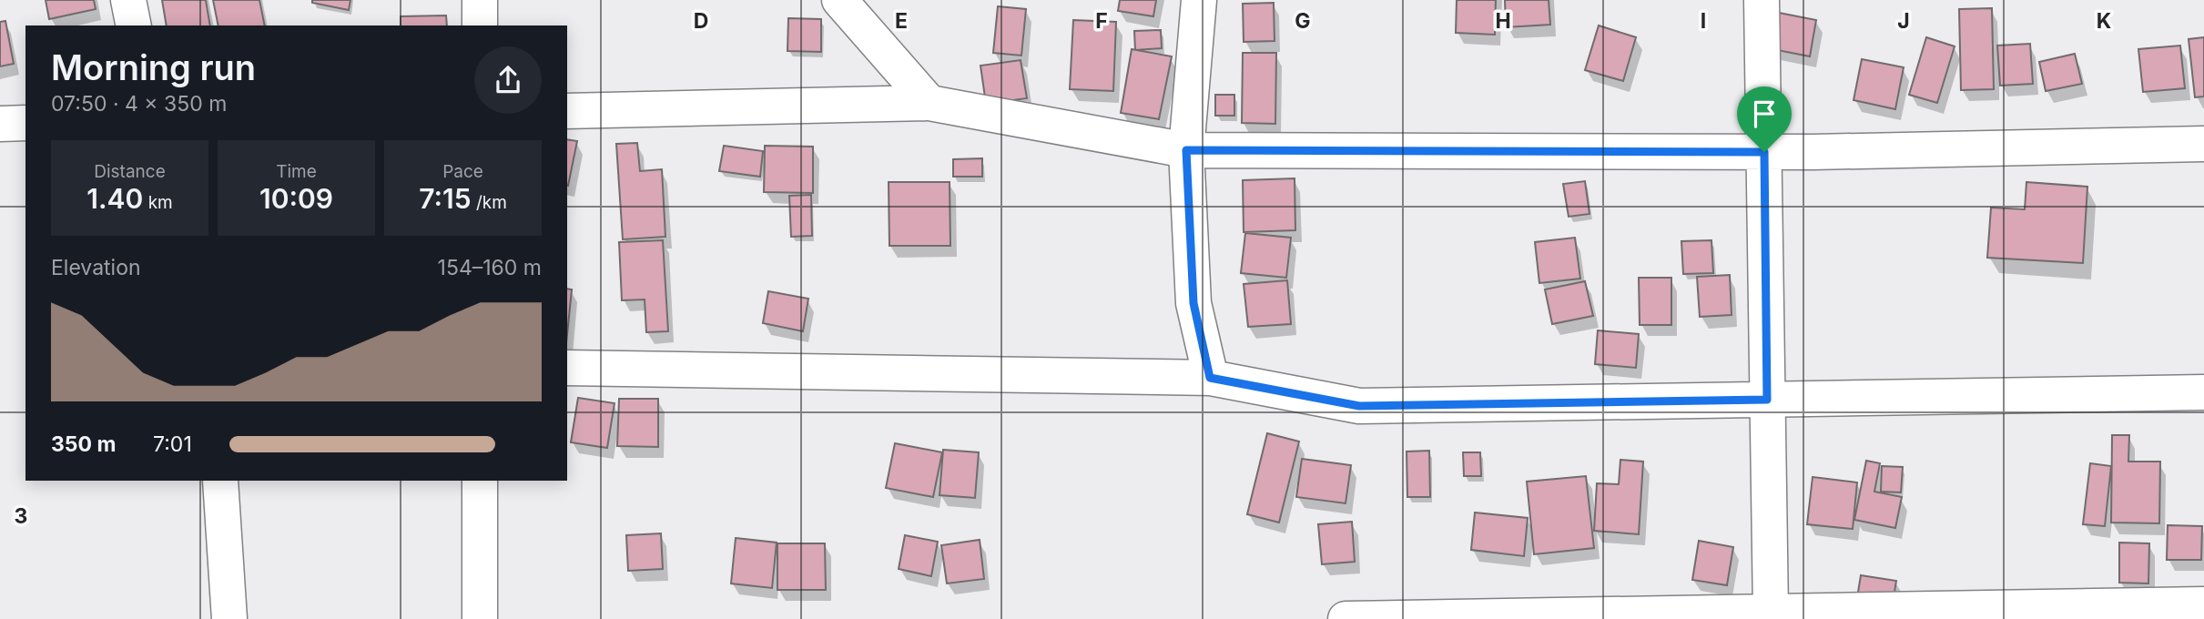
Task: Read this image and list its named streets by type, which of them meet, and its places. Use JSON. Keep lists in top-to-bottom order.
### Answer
{
  "page": {
    "heading": ["Morning run", "07:50 · 4 × 350 m"],
    "stats": [
      ["Distance", "1.40 km"],
      ["Time", "10:09"],
      ["Pace", "7:15 /km"]
    ],
    "chart": ["Elevation", "154–160 m"],
    "list": [
      {
        "name": "350 m",
        "note": "7:01"
      }
    ]
  },
  "grid": {
    "columns": [
      "D",
      "E",
      "F",
      "G",
      "H",
      "I",
      "J",
      "K"
    ],
    "rows": ["3"]
  }
}
